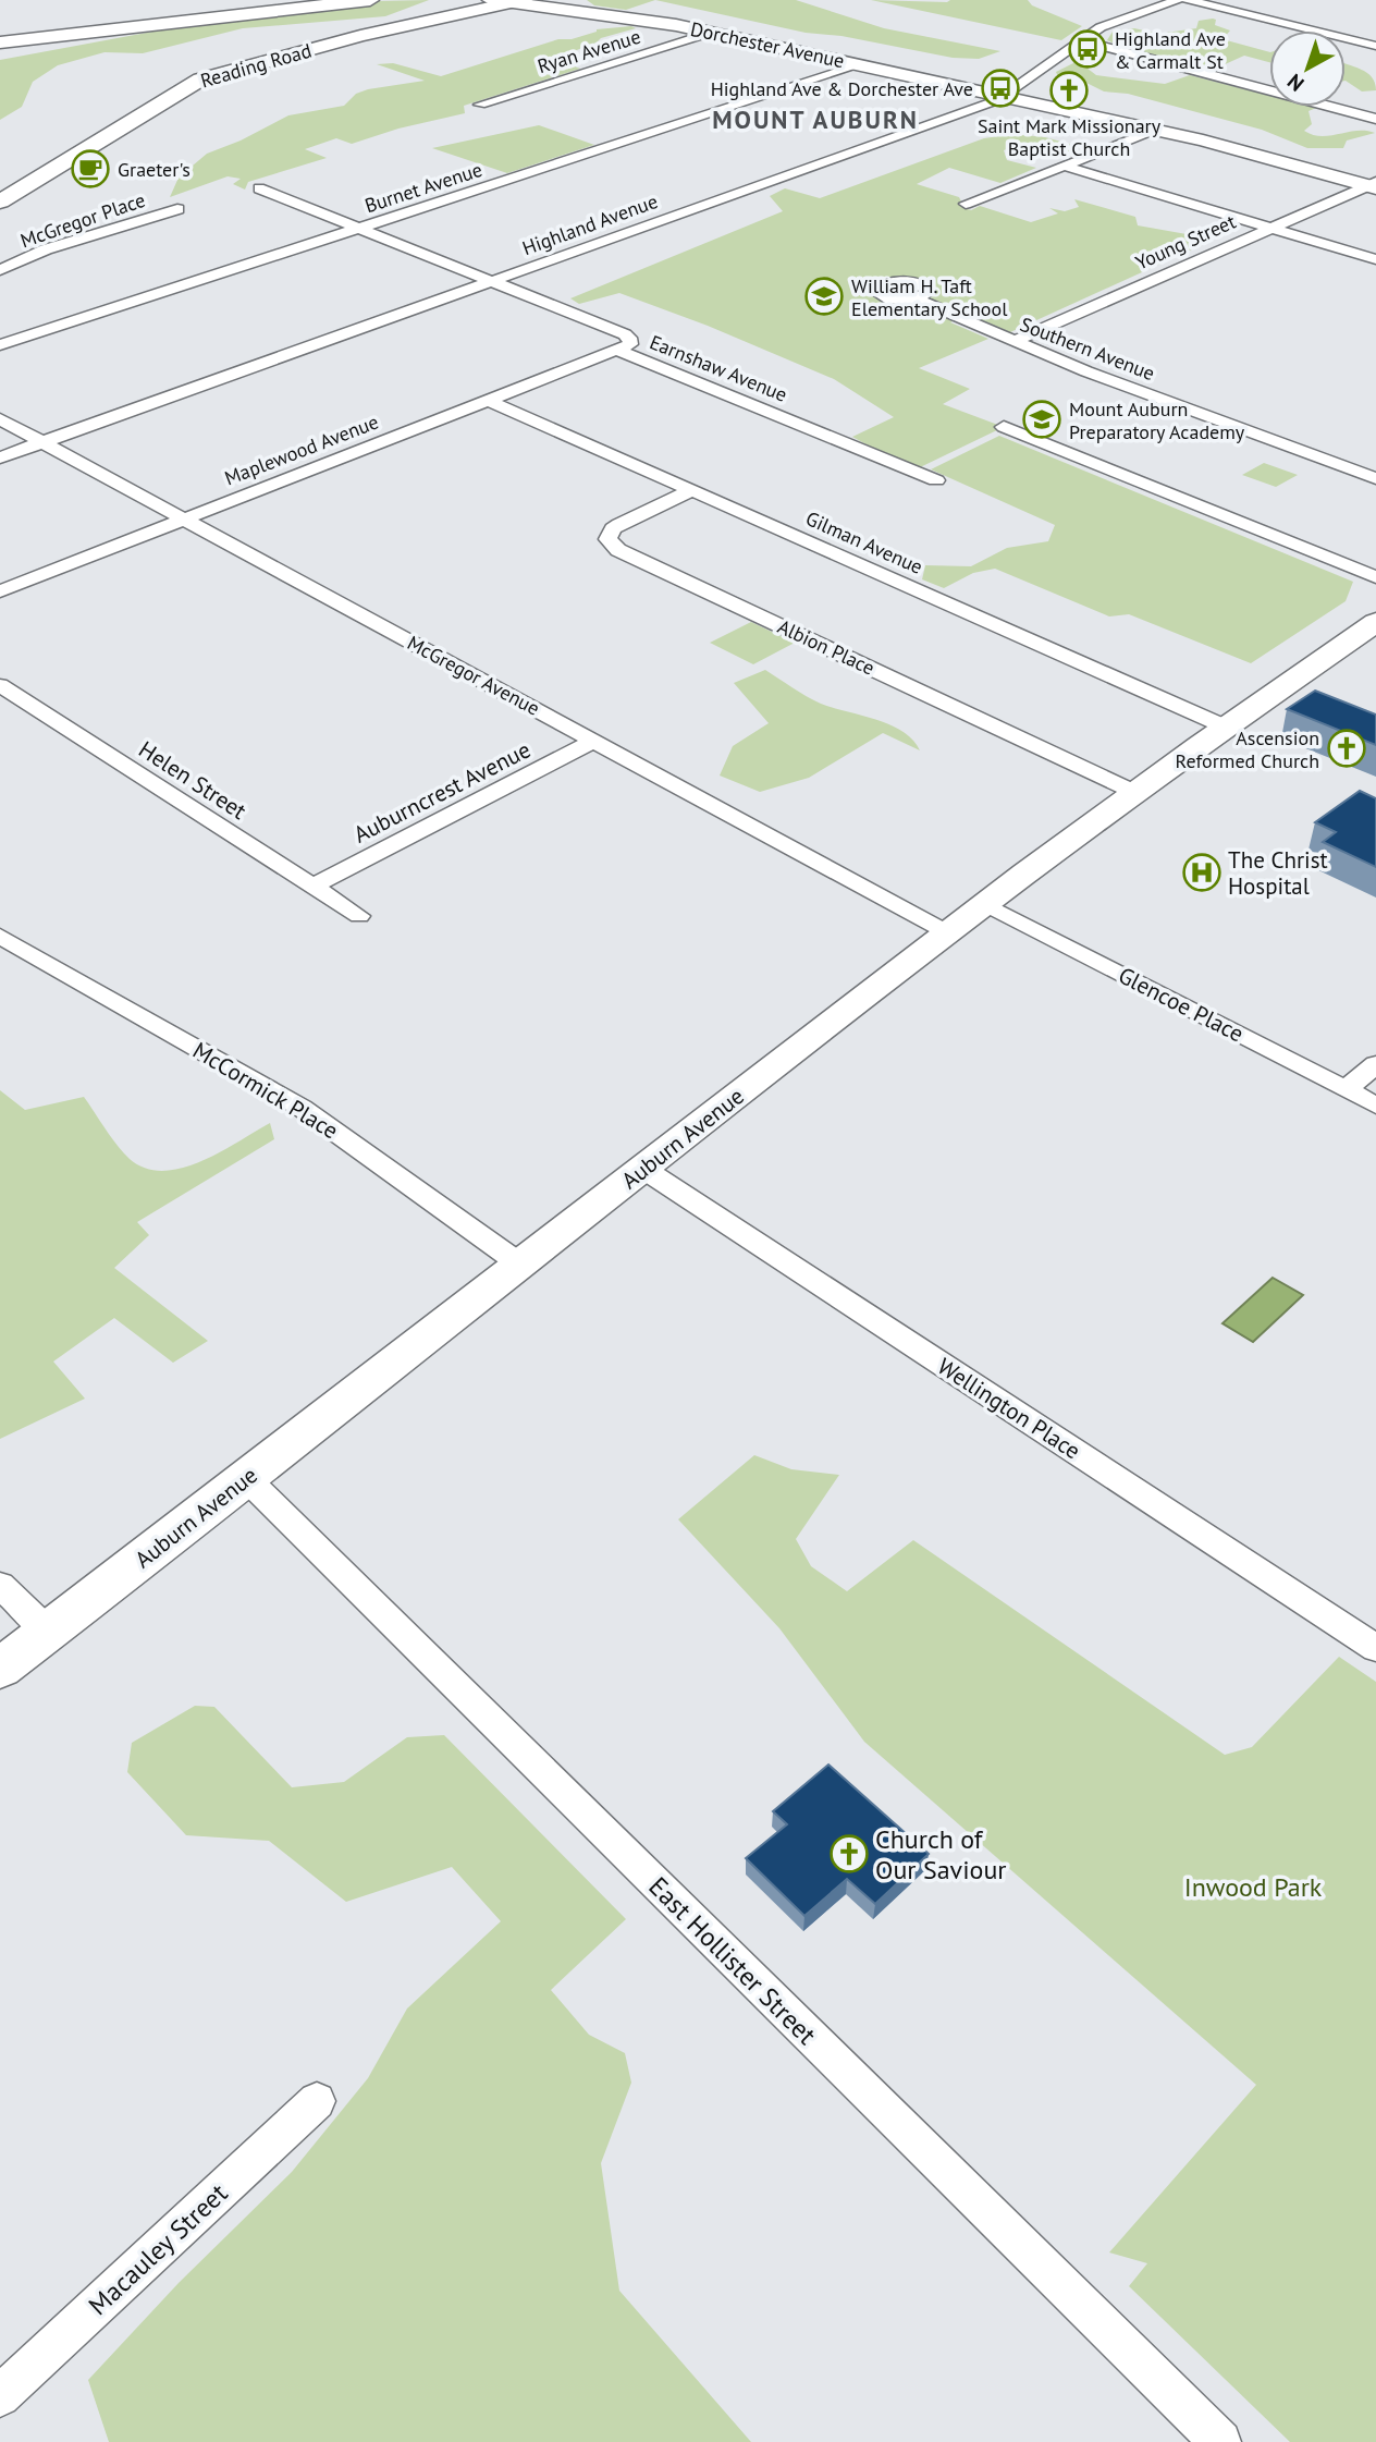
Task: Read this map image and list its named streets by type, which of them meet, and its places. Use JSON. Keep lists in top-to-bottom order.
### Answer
{
  "streets": {
    "main road": ["Dorchester Avenue", "Reading Road", "Auburn Avenue"],
    "street": [
      "Ryan Avenue",
      "Burnet Avenue",
      "McGregor Place",
      "Highland Avenue",
      "Young Street",
      "Southern Avenue",
      "Earnshaw Avenue",
      "Maplewood Avenue",
      "Gilman Avenue",
      "Albion Place",
      "McGregor Avenue",
      "Helen Street",
      "Auburncrest Avenue",
      "Glencoe Place",
      "McCormick Place",
      "Wellington Place",
      "East Hollister Street",
      "Macauley Street"
    ]
  },
  "crossings": [
    ["Dorchester Avenue", "Ryan Avenue"],
    ["Dorchester Avenue", "Reading Road"],
    ["Dorchester Avenue", "Burnet Avenue"],
    ["Dorchester Avenue", "Highland Avenue"],
    ["Dorchester Avenue", "Young Street"],
    ["Burnet Avenue", "Earnshaw Avenue"],
    ["Highland Avenue", "Earnshaw Avenue"],
    ["Highland Avenue", "McGregor Avenue"],
    ["Young Street", "Southern Avenue"],
    ["Earnshaw Avenue", "Maplewood Avenue"],
    ["Maplewood Avenue", "Gilman Avenue"],
    ["Maplewood Avenue", "McGregor Avenue"],
    ["Gilman Avenue", "Albion Place"],
    ["Gilman Avenue", "Auburn Avenue"],
    ["Albion Place", "Auburn Avenue"],
    ["McGregor Avenue", "Auburncrest Avenue"],
    ["McGregor Avenue", "Auburn Avenue"],
    ["Helen Street", "Auburncrest Avenue"],
    ["Glencoe Place", "Auburn Avenue"],
    ["McCormick Place", "Auburn Avenue"],
    ["Auburn Avenue", "Wellington Place"],
    ["Auburn Avenue", "East Hollister Street"]
  ],
  "districts": ["MOUNT AUBURN"],
  "parks": ["Inwood Park"],
  "places": {
    "bus stop": ["Highland Ave & Carmalt St", "Highland Ave & Dorchester Ave"],
    "church": ["Saint Mark Missionary Baptist Church", "Ascension Reformed Church", "Church of Our Saviour"],
    "cafe": ["Graeter's"],
    "school or university": ["William H. Taft Elementary School", "Mount Auburn Preparatory Academy"],
    "hospital": ["The Christ Hospital"]
  },
  "north": "bottom left"
}
